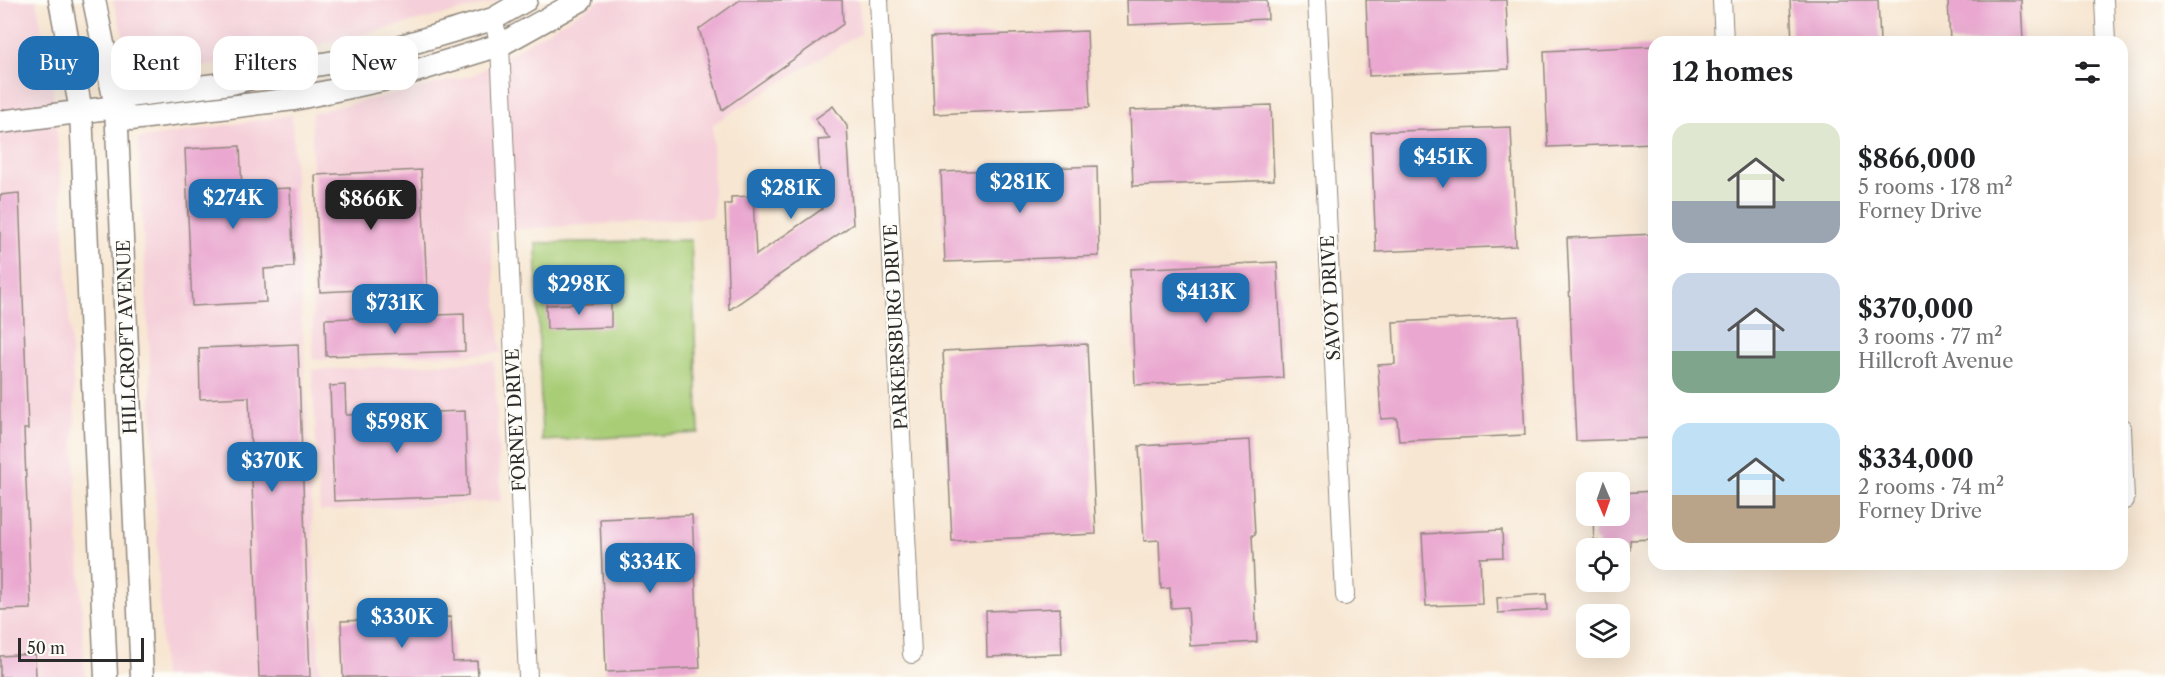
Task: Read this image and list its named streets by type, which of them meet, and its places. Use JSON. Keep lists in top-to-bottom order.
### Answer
{
  "streets": {
    "main road": ["HILLCROFT AVENUE"],
    "street": ["SAVOY DRIVE", "PARKERSBURG DRIVE", "FORNEY DRIVE"]
  },
  "scale_bar": "50 m",
  "north": "bottom",
  "page": {
    "chip": [
      "Buy",
      "Rent",
      "Filters",
      "New"
    ],
    "heading": "12 homes",
    "list": [
      {
        "name": "$866,000",
        "note": "5 rooms · 178 m² · Forney Drive"
      },
      {
        "name": "$370,000",
        "note": "3 rooms · 77 m² · Hillcroft Avenue"
      },
      {
        "name": "$334,000",
        "note": "2 rooms · 74 m² · Forney Drive"
      }
    ],
    "price": [
      "$451K",
      "$281K",
      "$281K",
      "$274K",
      "$866K",
      "$298K",
      "$413K",
      "$731K",
      "$598K",
      "$370K",
      "$334K",
      "$330K"
    ],
    "scale": "50 m"
  }
}
